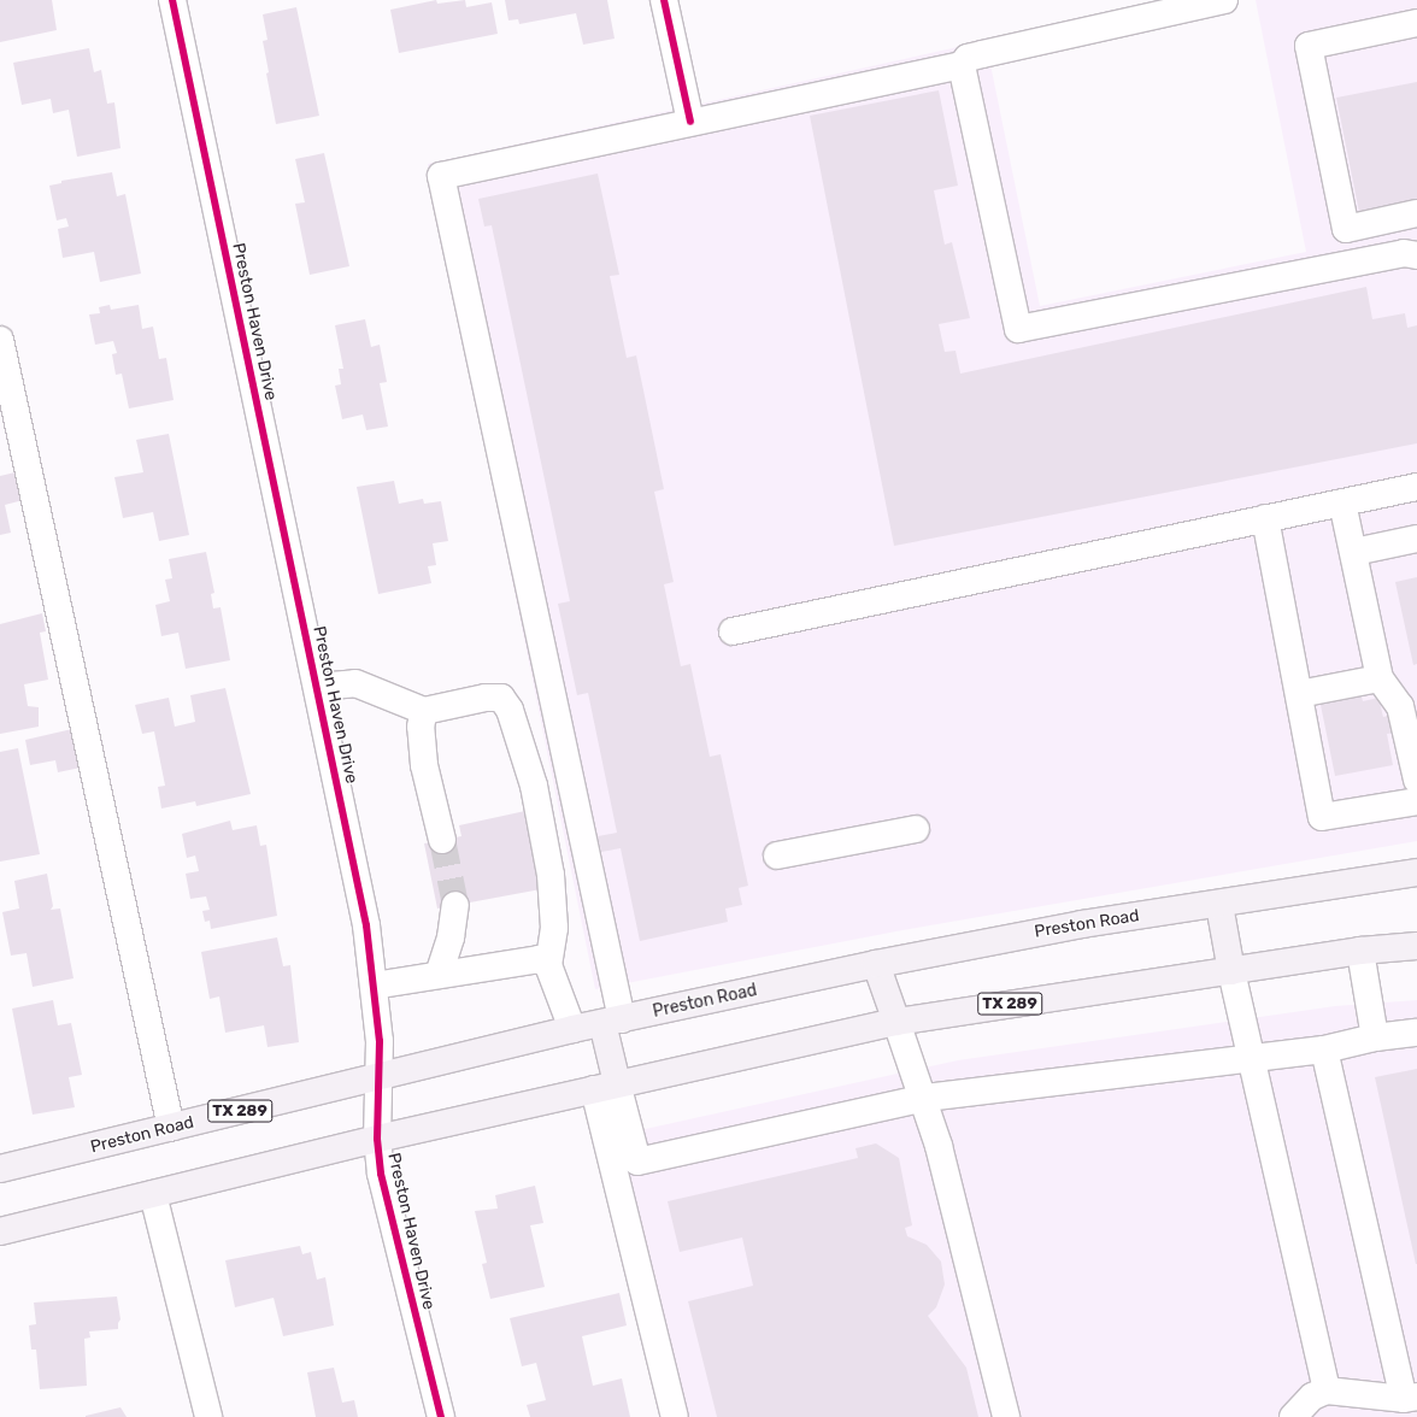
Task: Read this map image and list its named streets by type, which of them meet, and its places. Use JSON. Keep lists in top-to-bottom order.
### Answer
{
  "streets": {
    "main road": ["Preston Road", "TX 289"],
    "street": ["Preston Haven Drive"]
  },
  "crossings": [
    ["Preston Haven Drive", "Preston Road"],
    ["Preston Haven Drive", "TX 289"]
  ]
}
